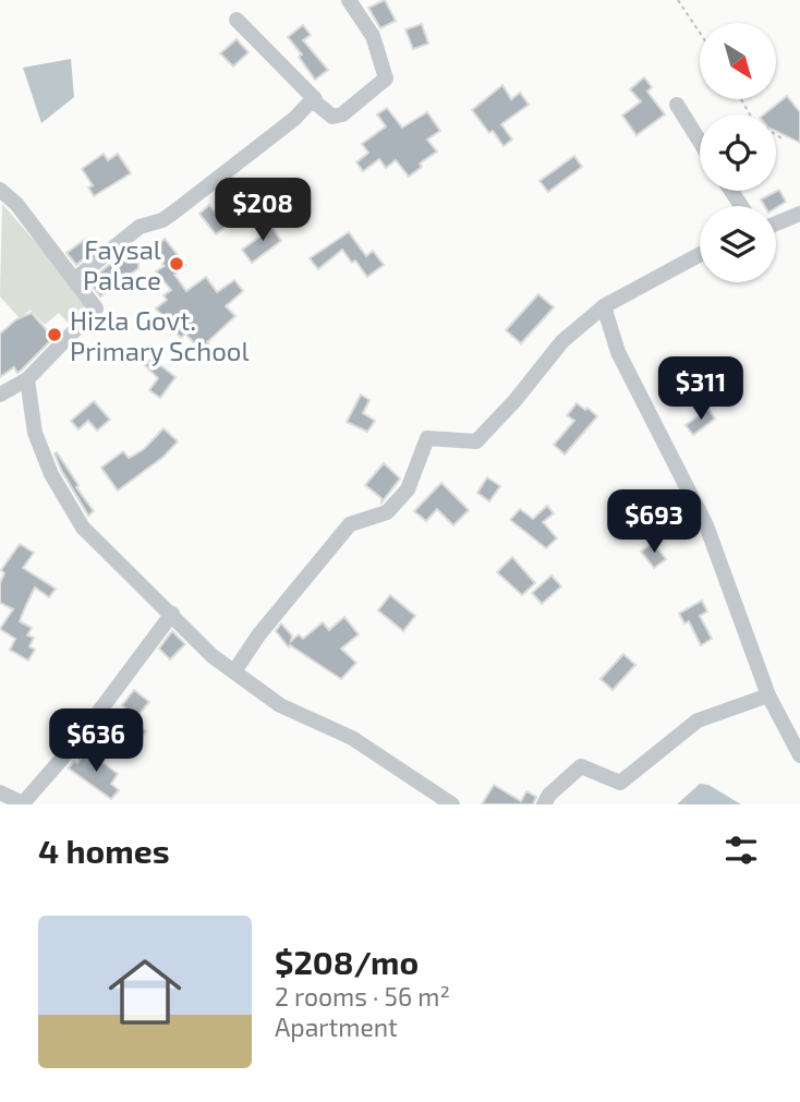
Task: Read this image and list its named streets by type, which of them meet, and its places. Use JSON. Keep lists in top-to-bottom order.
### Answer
{
  "places": ["Faysal Palace", "Hizla Govt. Primary School"],
  "north": "bottom right",
  "page": {
    "price": [
      "$208",
      "$311",
      "$693",
      "$636"
    ],
    "heading": "4 homes",
    "list": [
      {
        "name": "$208/mo",
        "note": "2 rooms · 56 m² · Apartment"
      }
    ]
  }
}
